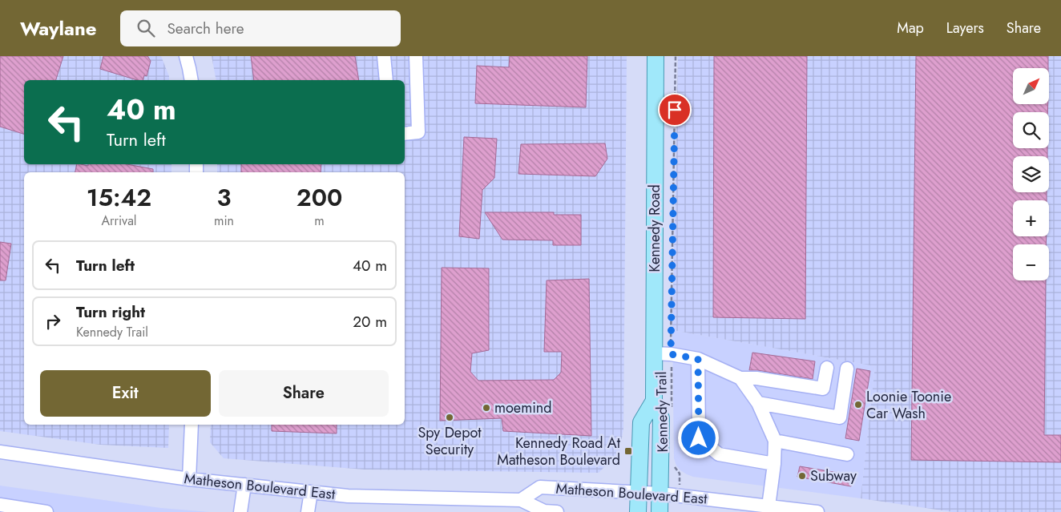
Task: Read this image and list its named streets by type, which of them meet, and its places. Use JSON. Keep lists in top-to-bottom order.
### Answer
{
  "streets": {
    "main road": ["Kennedy Road"],
    "street": ["Matheson Boulevard East"],
    "path": ["Kennedy Trail"]
  },
  "crossings": [
    ["Kennedy Road", "Matheson Boulevard East"]
  ],
  "places": {
    "other": [
      "Loonie Toonie Car Wash",
      "moemind",
      "Spy Depot Security",
      "Subway"
    ],
    "transit": ["Kennedy Road At Matheson Boulevard"]
  },
  "north": "top right",
  "page": {
    "header": "Waylane",
    "search": "Search here",
    "nav": ["Map", "Layers", "Share"],
    "map_buttons": ["+", "−"],
    "turn": ["40 m", "Turn left"],
    "eta": [
      "15:42",
      "Arrival",
      "3",
      "min",
      "200",
      "m"
    ],
    "list": [
      {
        "name": "Turn left",
        "value": "40 m"
      },
      {
        "name": "Turn right",
        "note": "Kennedy Trail",
        "value": "20 m"
      }
    ],
    "buttons": ["Exit", "Share"]
  }
}
